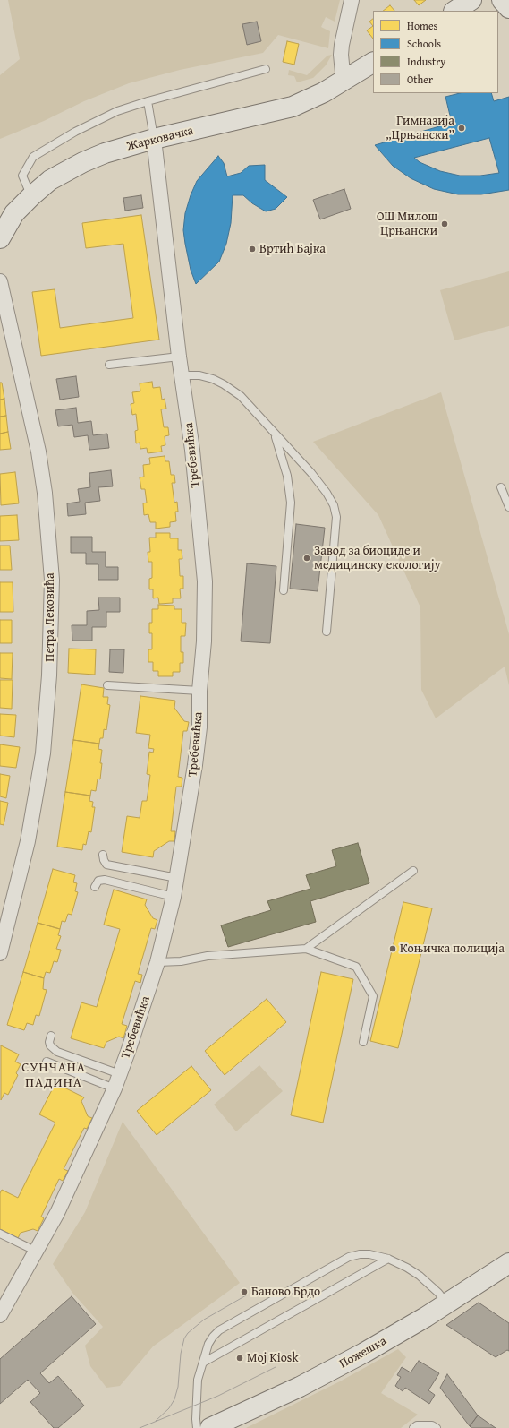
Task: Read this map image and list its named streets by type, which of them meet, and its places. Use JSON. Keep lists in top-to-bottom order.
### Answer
{
  "streets": {
    "street": [
      "Жарковачка",
      "Требевићка",
      "Петра Лековића",
      "Пожешка"
    ]
  },
  "crossings": [
    ["Жарковачка", "Требевићка"]
  ],
  "districts": ["СУНЧАНА ПАДИНА"],
  "places": [
    "Гимназија „Црњански”",
    "ОШ Милош Црњански",
    "Вртић Бајка",
    "Завод за биоциде и медицинску екологију",
    "Коњичка полиција",
    "Баново Брдо",
    "Moj Kiosk"
  ],
  "legend": [
    "Homes",
    "Schools",
    "Industry",
    "Other"
  ]
}
